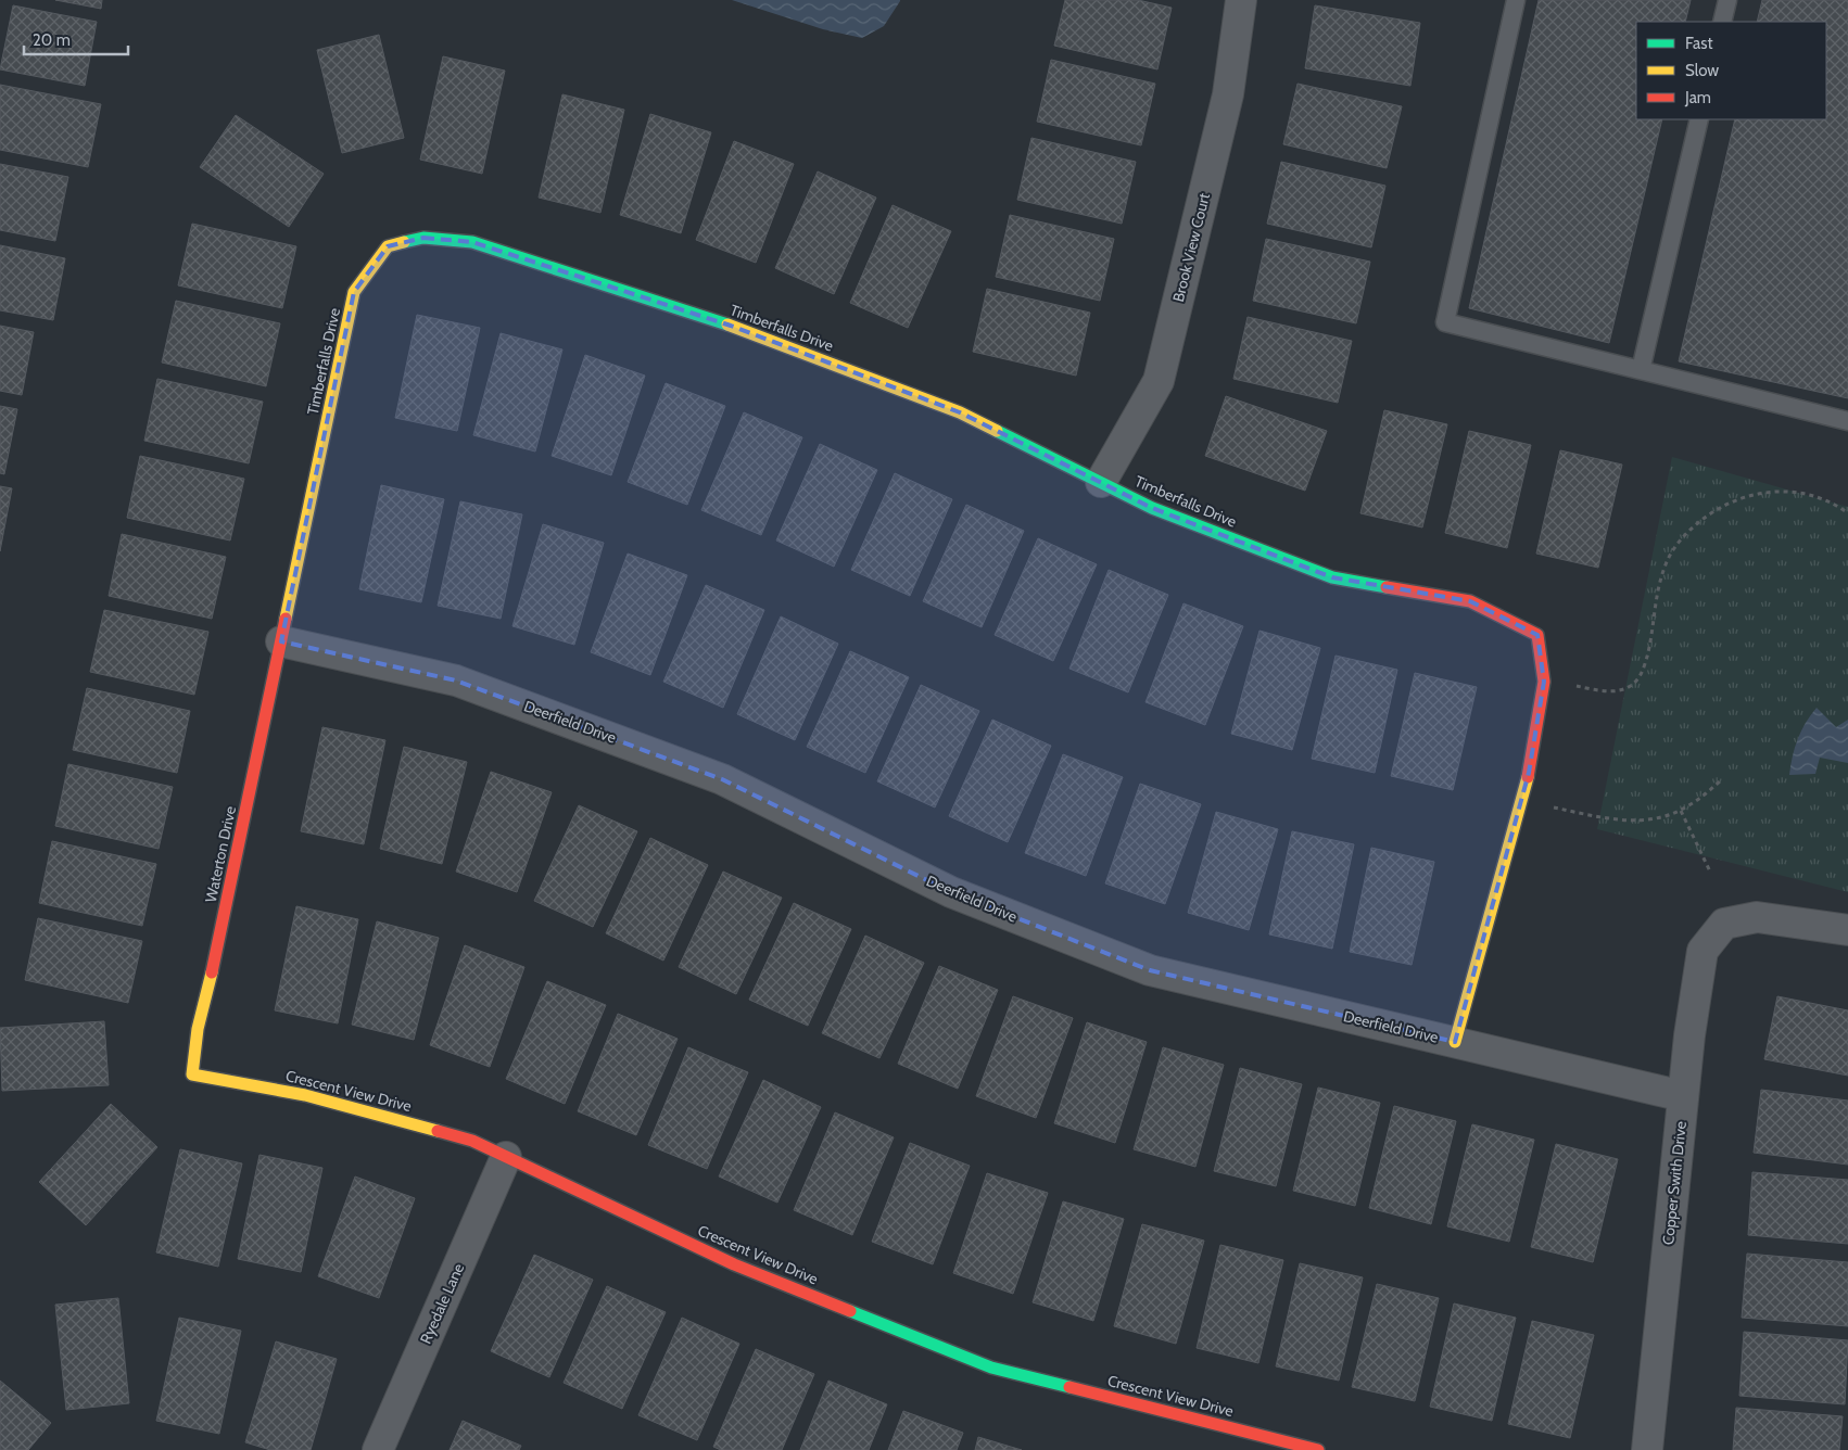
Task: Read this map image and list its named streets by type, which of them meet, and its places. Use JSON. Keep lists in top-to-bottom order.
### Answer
{
  "streets": {
    "street": [
      "Brook View Court",
      "Timberfalls Drive",
      "Deerfield Drive",
      "Waterton Drive",
      "Crescent View Drive",
      "Copper Swith Drive",
      "Ryedale Lane"
    ]
  },
  "crossings": [
    ["Brook View Court", "Timberfalls Drive"],
    ["Timberfalls Drive", "Deerfield Drive"],
    ["Timberfalls Drive", "Waterton Drive"],
    ["Deerfield Drive", "Waterton Drive"],
    ["Deerfield Drive", "Copper Swith Drive"],
    ["Waterton Drive", "Crescent View Drive"],
    ["Crescent View Drive", "Ryedale Lane"]
  ],
  "legend": ["Fast", "Slow", "Jam"],
  "scale_bar": "20 m"
}
